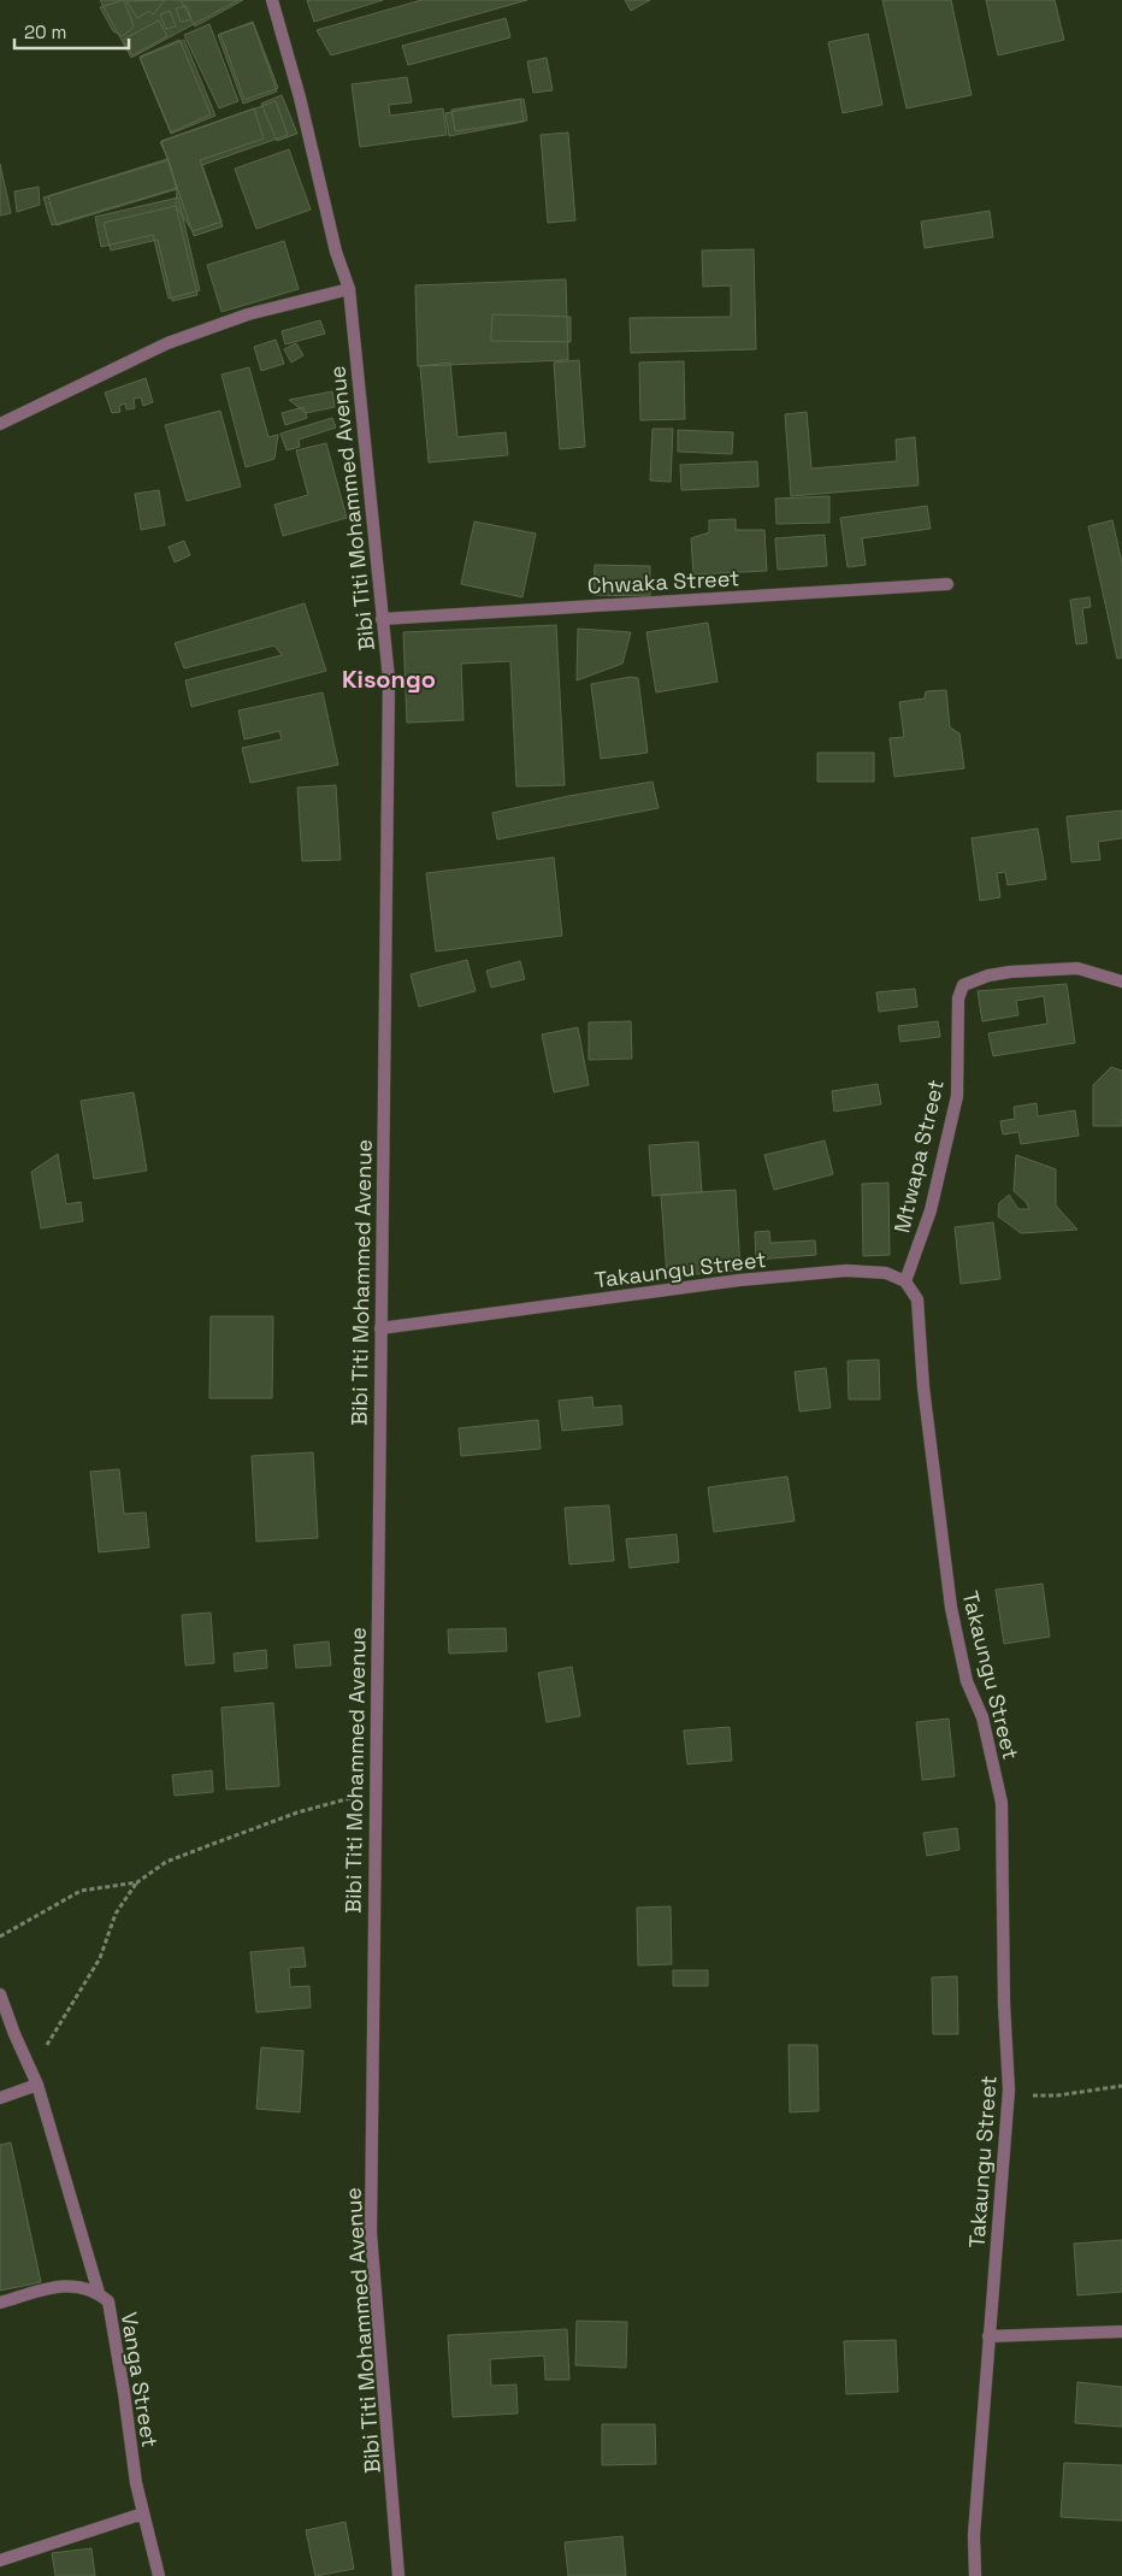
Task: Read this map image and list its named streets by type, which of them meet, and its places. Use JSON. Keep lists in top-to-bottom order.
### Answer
{
  "streets": {
    "street": [
      "Bibi Titi Mohammed Avenue",
      "Chwaka Street",
      "Mtwapa Street",
      "Takaungu Street",
      "Vanga Street"
    ]
  },
  "crossings": [
    ["Bibi Titi Mohammed Avenue", "Chwaka Street"],
    ["Bibi Titi Mohammed Avenue", "Takaungu Street"],
    ["Mtwapa Street", "Takaungu Street"]
  ],
  "districts": ["Kisongo"],
  "scale_bar": "20 m"
}
